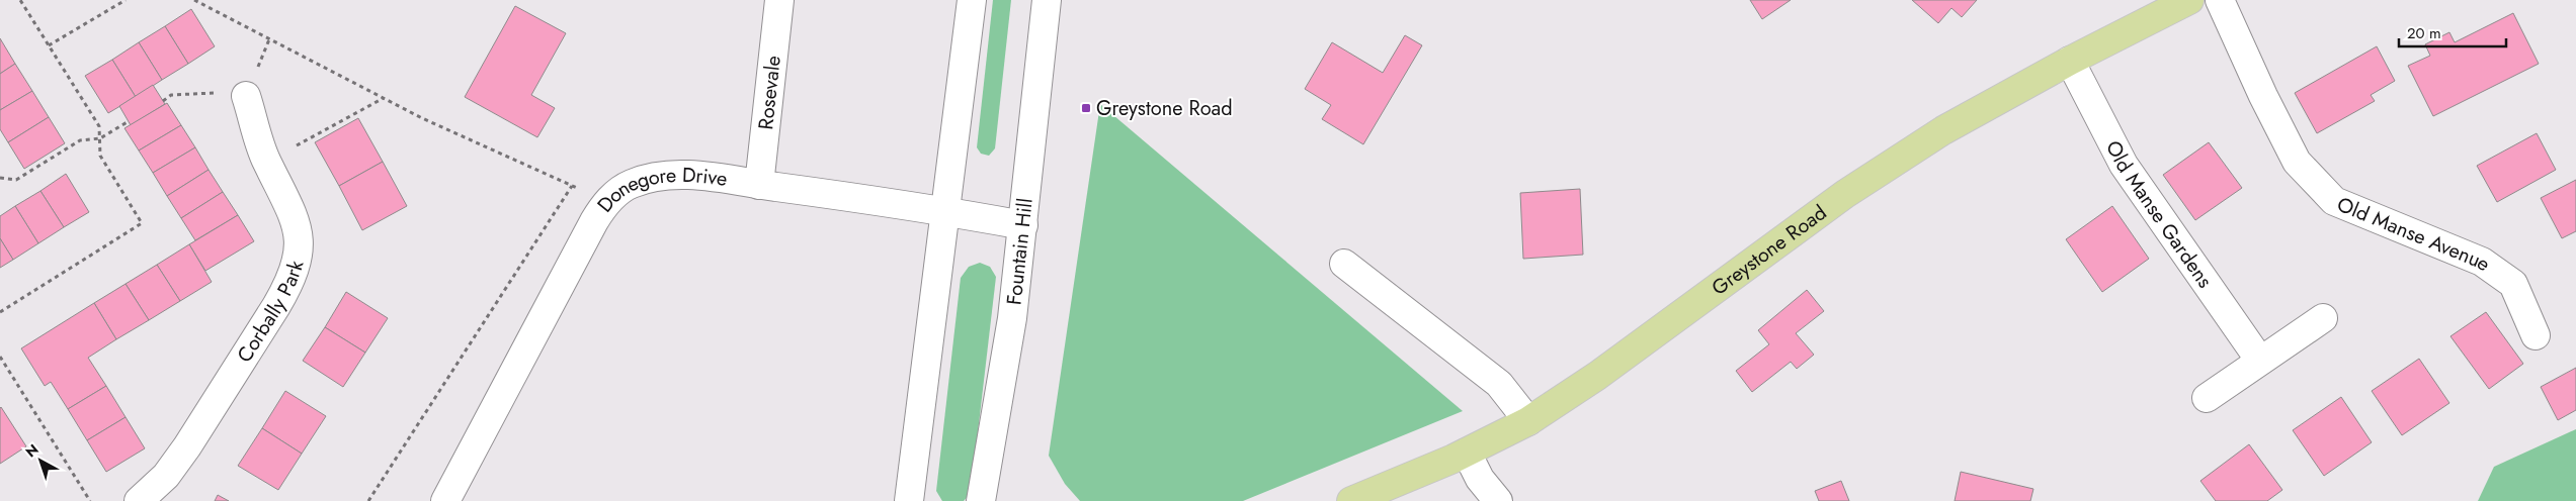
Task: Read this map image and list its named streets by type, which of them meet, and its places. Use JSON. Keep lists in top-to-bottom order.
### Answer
{
  "streets": {
    "main road": ["Greystone Road"],
    "street": [
      "Rosevale",
      "Donegore Drive",
      "Old Manse Gardens",
      "Old Manse Avenue",
      "Fountain Hill",
      "Corbally Park"
    ]
  },
  "crossings": [
    ["Rosevale", "Donegore Drive"],
    ["Donegore Drive", "Fountain Hill"],
    ["Old Manse Gardens", "Greystone Road"]
  ],
  "places": {
    "transit": ["Greystone Road"]
  },
  "scale_bar": "20 m",
  "north": "top left"
}
